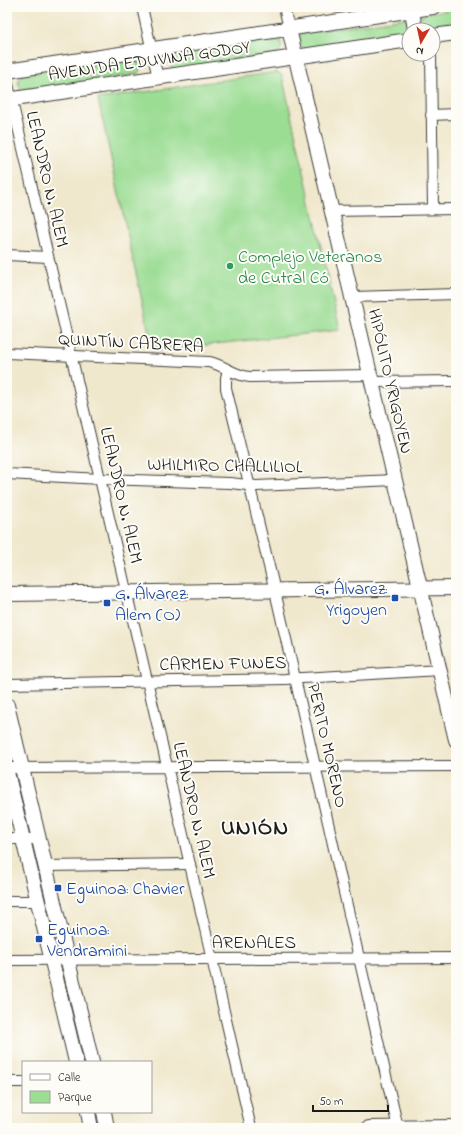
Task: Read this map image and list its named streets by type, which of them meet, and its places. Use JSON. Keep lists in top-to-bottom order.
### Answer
{
  "streets": {
    "main road": ["AVENIDA EDUVINA GODOY", "HIPÓLITO YRIGOYEN"],
    "street": [
      "LEANDRO N. ALEM",
      "QUINTÍN CABRERA",
      "WHILMIRO CHALLILIOL",
      "CARMEN FUNES",
      "PERITO MORENO",
      "ARENALES"
    ]
  },
  "crossings": [
    ["AVENIDA EDUVINA GODOY", "LEANDRO N. ALEM"],
    ["AVENIDA EDUVINA GODOY", "HIPÓLITO YRIGOYEN"],
    ["LEANDRO N. ALEM", "QUINTÍN CABRERA"],
    ["LEANDRO N. ALEM", "WHILMIRO CHALLILIOL"],
    ["LEANDRO N. ALEM", "CARMEN FUNES"],
    ["LEANDRO N. ALEM", "ARENALES"],
    ["QUINTÍN CABRERA", "HIPÓLITO YRIGOYEN"],
    ["QUINTÍN CABRERA", "PERITO MORENO"],
    ["HIPÓLITO YRIGOYEN", "WHILMIRO CHALLILIOL"],
    ["HIPÓLITO YRIGOYEN", "CARMEN FUNES"],
    ["WHILMIRO CHALLILIOL", "PERITO MORENO"],
    ["CARMEN FUNES", "PERITO MORENO"],
    ["PERITO MORENO", "ARENALES"]
  ],
  "districts": ["UNIÓN"],
  "places": {
    "other": ["Complejo Veteranos de Cutral Có"],
    "transit": [
      "G. Álvarez: Yrigoyen",
      "G. Álvarez: Alem (O)",
      "Eguinoa: Chavier",
      "Eguinoa: Vendramini"
    ]
  },
  "legend": ["Calle", "Parque"],
  "scale_bar": "50 m",
  "north": "bottom"
}
